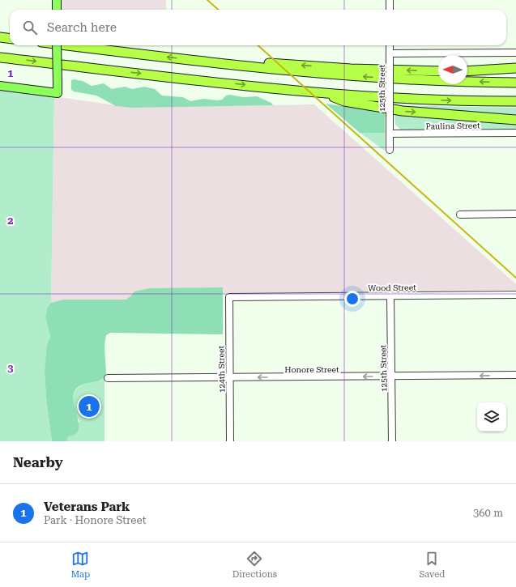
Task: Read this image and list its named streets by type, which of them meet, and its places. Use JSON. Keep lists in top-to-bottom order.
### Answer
{
  "streets": {
    "street": [
      "125th Street",
      "Paulina Street",
      "Wood Street",
      "124th Street",
      "Honore Street"
    ]
  },
  "crossings": [
    ["125th Street", "Paulina Street"],
    ["125th Street", "Wood Street"],
    ["125th Street", "Honore Street"],
    ["Wood Street", "124th Street"],
    ["124th Street", "Honore Street"]
  ],
  "one_way": ["Honore Street"],
  "north": "left",
  "page": {
    "search": "Search here",
    "pins": "1",
    "heading": "Nearby",
    "list": [
      {
        "mark": "1",
        "name": "Veterans Park",
        "note": "Park · Honore Street",
        "value": "360 m"
      }
    ],
    "nav": ["Map", "Directions", "Saved"]
  },
  "grid": {
    "rows": ["1", "2", "3"]
  }
}
